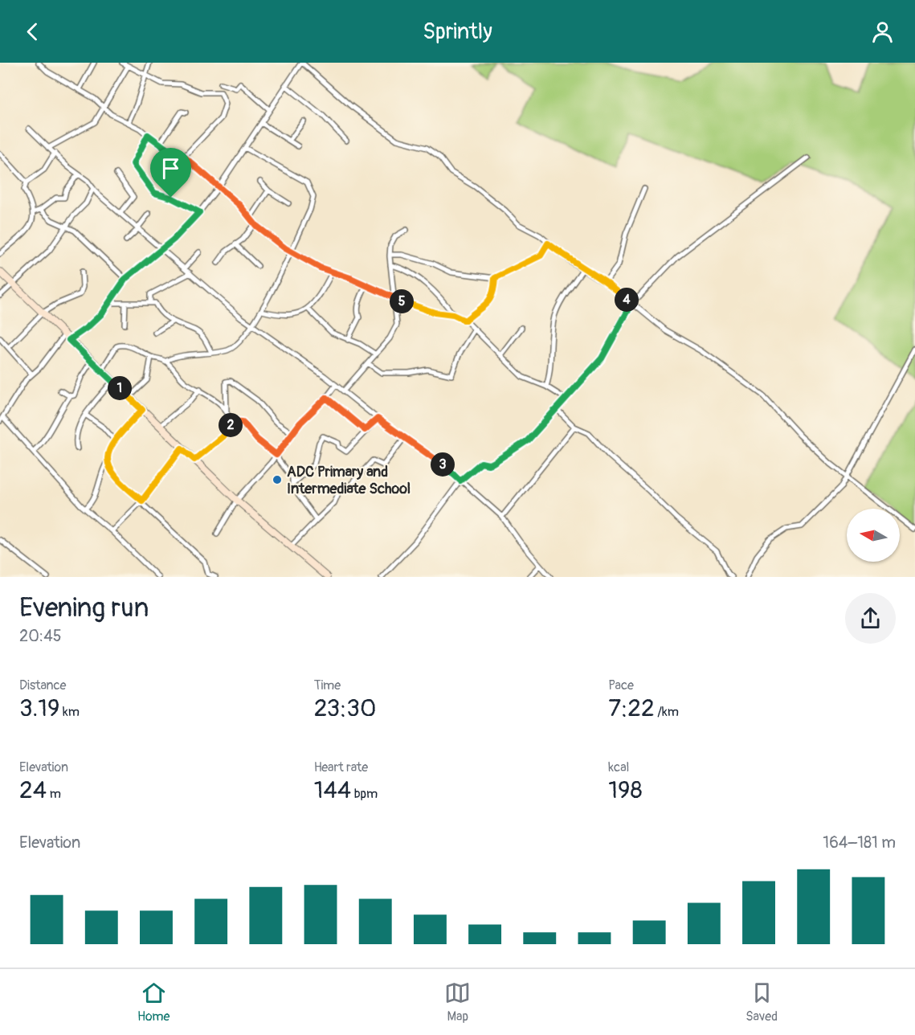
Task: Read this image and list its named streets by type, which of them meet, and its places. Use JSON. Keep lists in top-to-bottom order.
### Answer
{
  "places": ["ADC Primary and Intermediate School"],
  "north": "left",
  "page": {
    "header": "Sprintly",
    "pins": [
      "4",
      "5",
      "1",
      "2",
      "3"
    ],
    "heading": ["Evening run", "20:45"],
    "stats": [
      ["Distance", "3.19 km"],
      ["Time", "23:30"],
      ["Pace", "7:22 /km"],
      ["Elevation", "24 m"],
      ["Heart rate", "144 bpm"],
      ["kcal", "198"]
    ],
    "chart": ["Elevation", "164–181 m"],
    "tabs": ["Home", "Map", "Saved"]
  }
}
